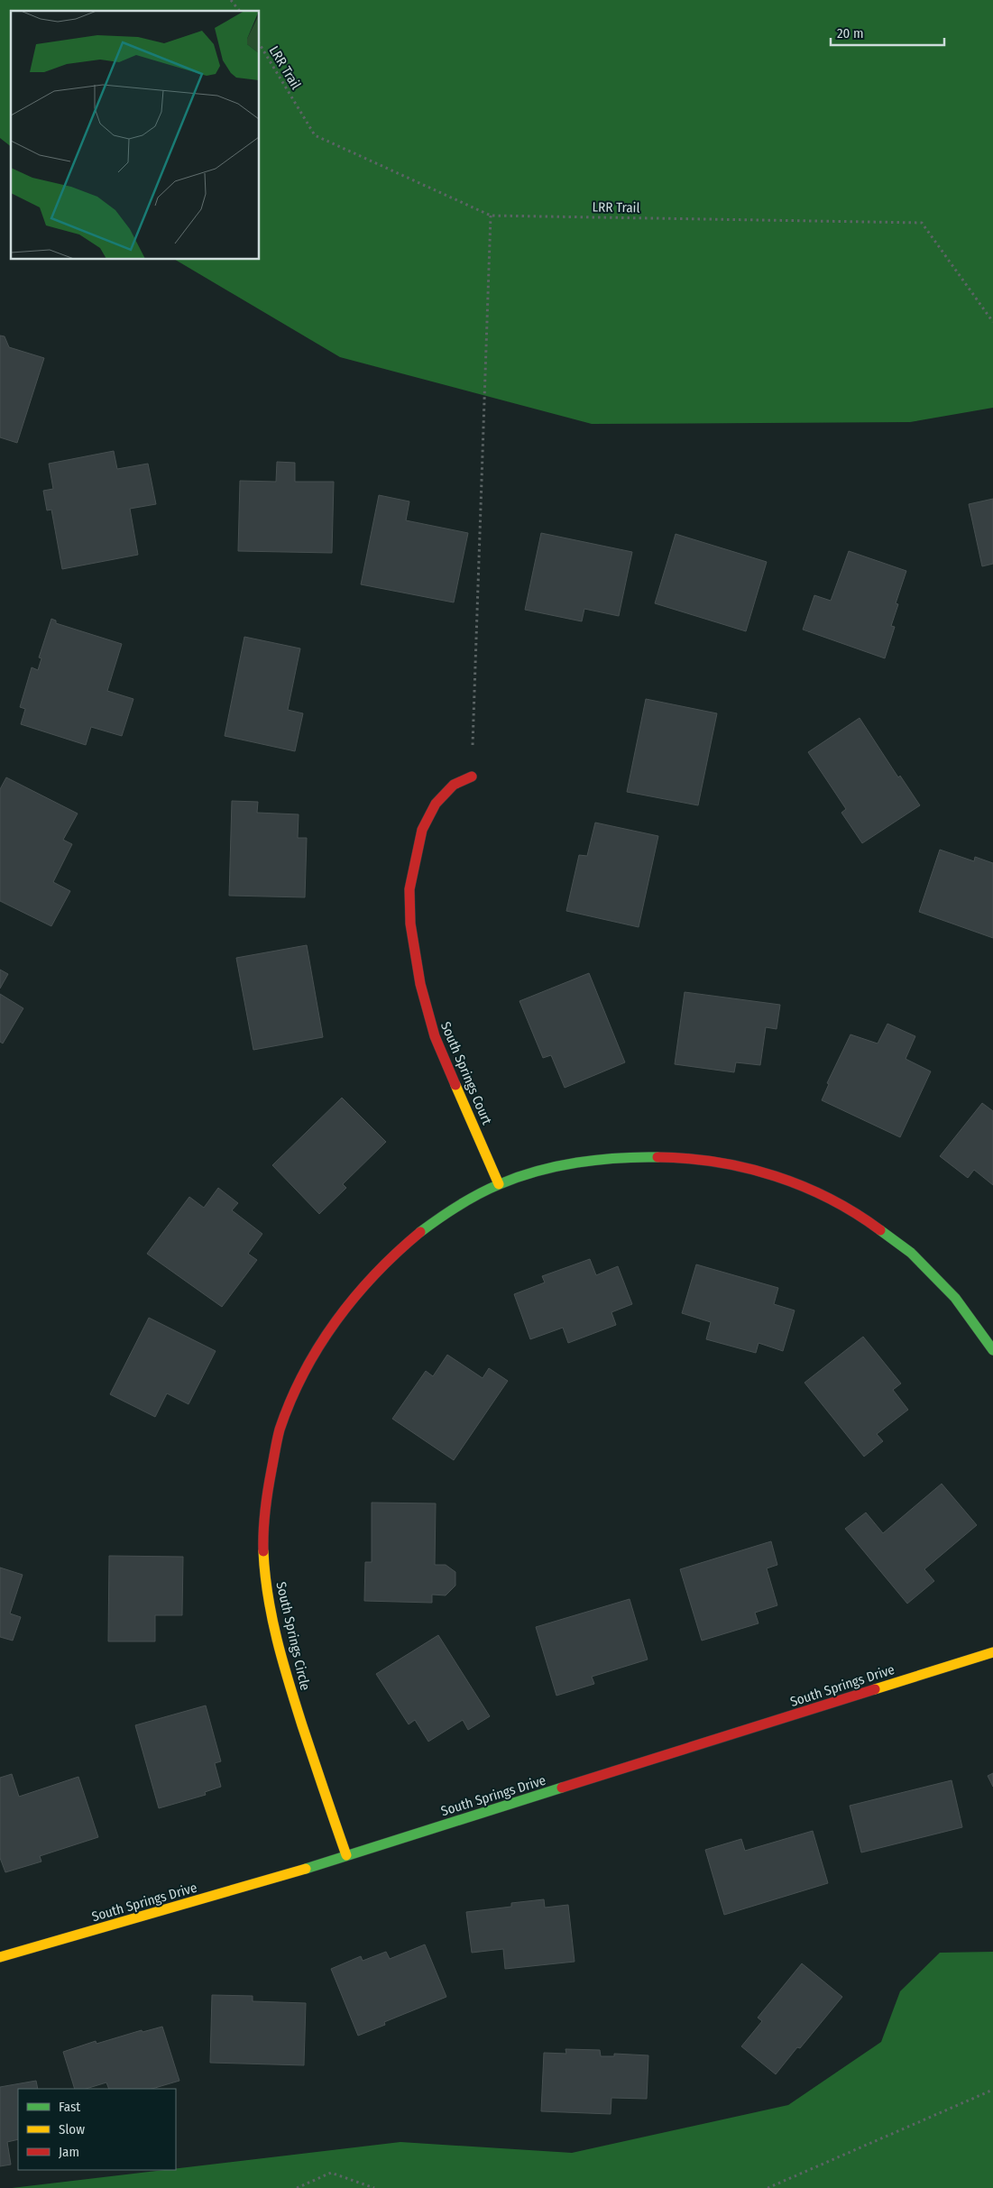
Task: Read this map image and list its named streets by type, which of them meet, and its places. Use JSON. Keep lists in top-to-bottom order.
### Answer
{
  "streets": {
    "street": ["South Springs Court", "South Springs Circle", "South Springs Drive"],
    "path": ["LRR Trail"]
  },
  "crossings": [
    ["South Springs Court", "South Springs Circle"],
    ["South Springs Circle", "South Springs Drive"]
  ],
  "legend": ["Fast", "Slow", "Jam"],
  "scale_bar": "20 m"
}
